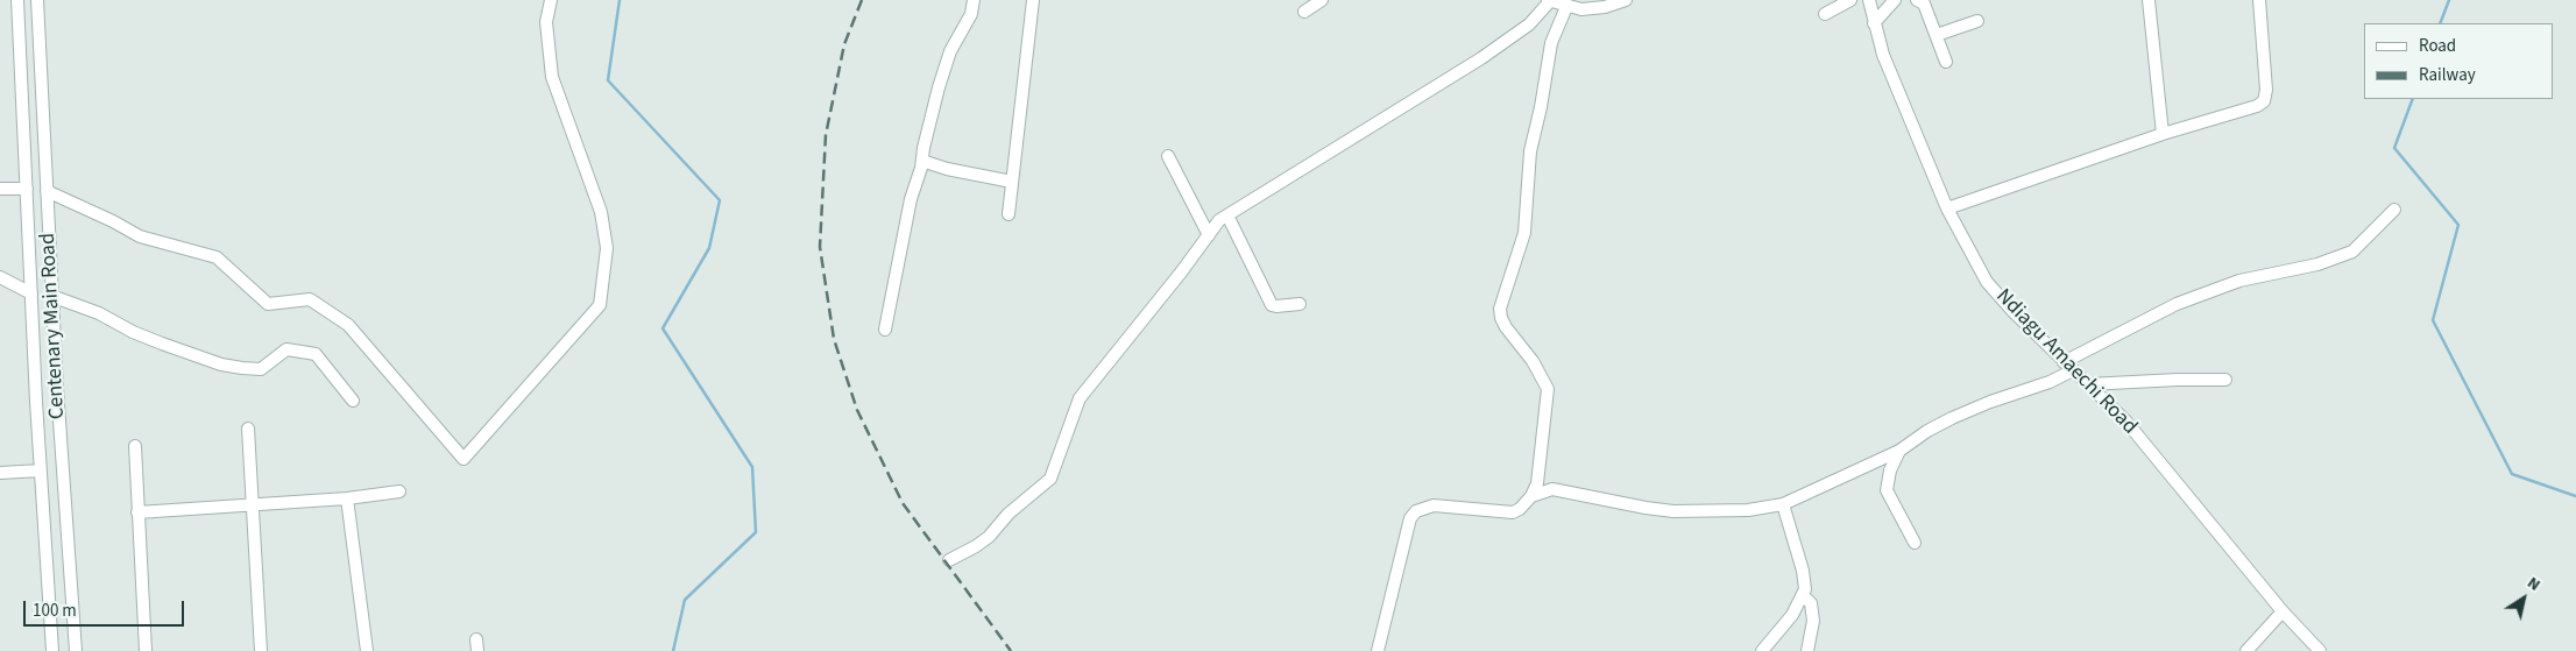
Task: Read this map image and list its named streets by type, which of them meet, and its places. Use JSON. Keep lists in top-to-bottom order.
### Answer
{
  "streets": {
    "street": ["Centenary Main Road", "Ndiagu Amaechi Road"]
  },
  "legend": ["Road", "Railway"],
  "scale_bar": "100 m",
  "north": "top right"
}
